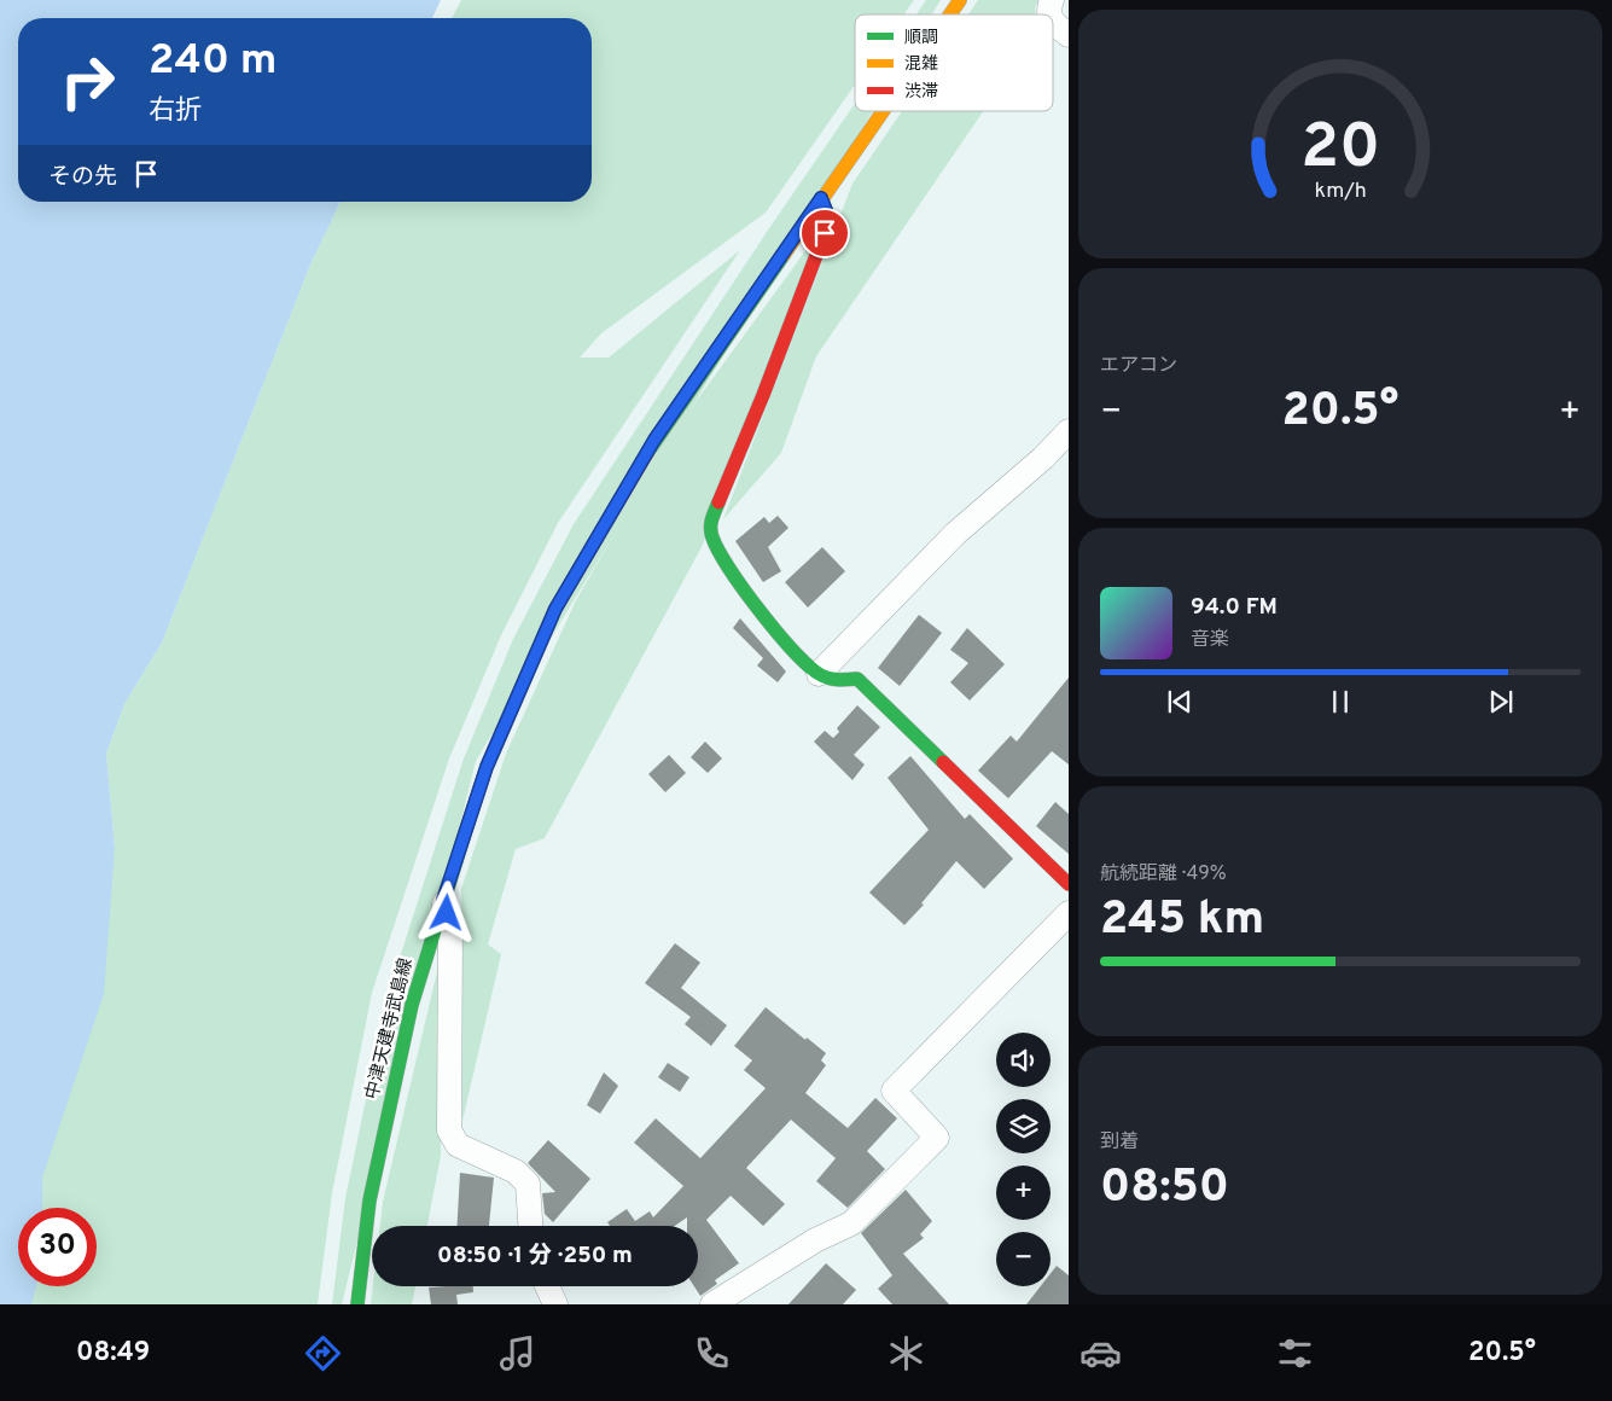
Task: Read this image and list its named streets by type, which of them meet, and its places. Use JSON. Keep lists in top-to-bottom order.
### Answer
{
  "streets": {
    "main road": ["中津天建寺武島線"]
  },
  "legend": ["順調", "混雑", "渋滞"],
  "page": {
    "turn": ["240 m", "右折"],
    "then": "その先",
    "tile": [
      "エアコン",
      ["航続距離 · 49%", "245 km"],
      ["到着", "08:50"]
    ],
    "heat": ["−", "20.5°", "+"],
    "song": ["94.0 FM", "音楽"],
    "map_buttons": ["+", "−"],
    "limit": "30",
    "trip": "08:50 · 1 分 · 250 m",
    "tabs": ["08:49", "20.5°"],
    "gauge": ["20", "km/h"]
  }
}
